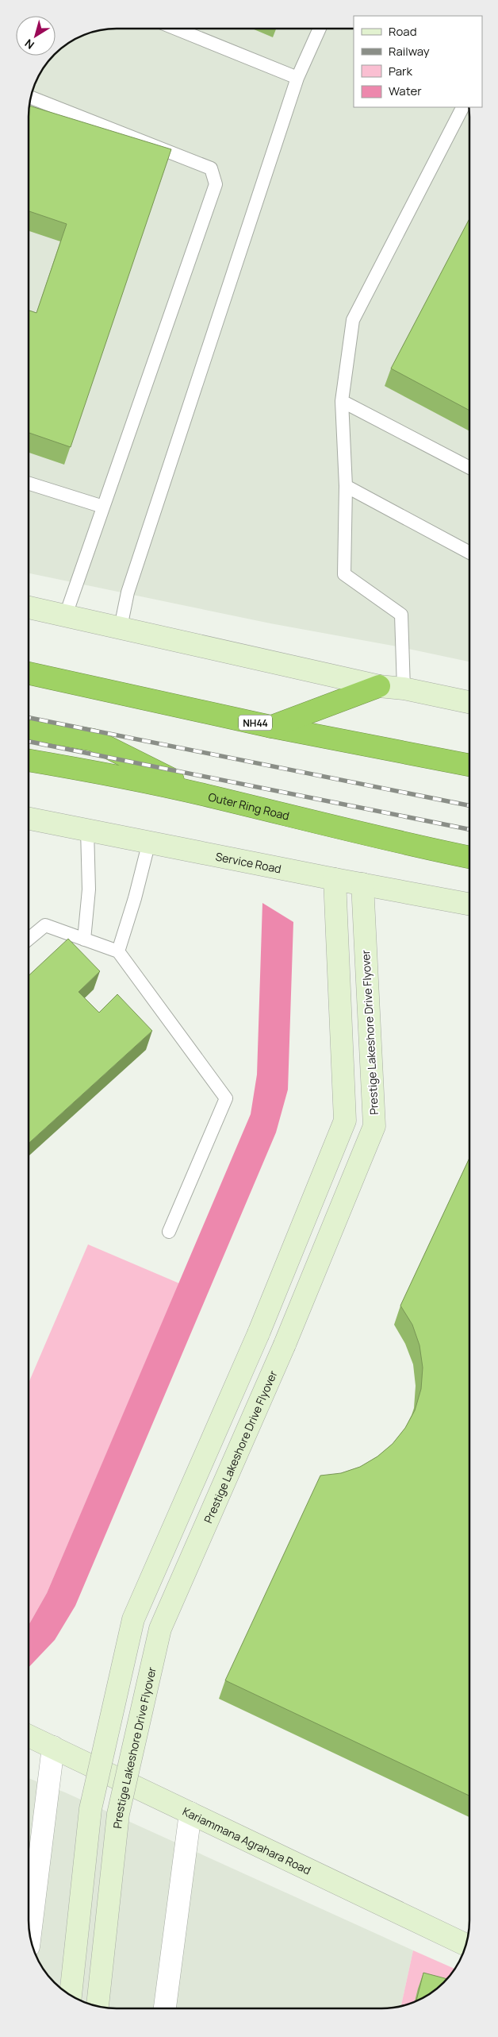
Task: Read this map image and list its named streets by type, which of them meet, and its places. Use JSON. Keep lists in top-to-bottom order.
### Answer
{
  "streets": {
    "highway": ["NH44", "Outer Ring Road"],
    "street": ["Service Road", "Prestige Lakeshore Drive Flyover", "Kariammana Agrahara Road"]
  },
  "crossings": [
    ["Service Road", "Prestige Lakeshore Drive Flyover"]
  ],
  "legend": [
    "Road",
    "Railway",
    "Park",
    "Water"
  ],
  "north": "bottom left"
}
